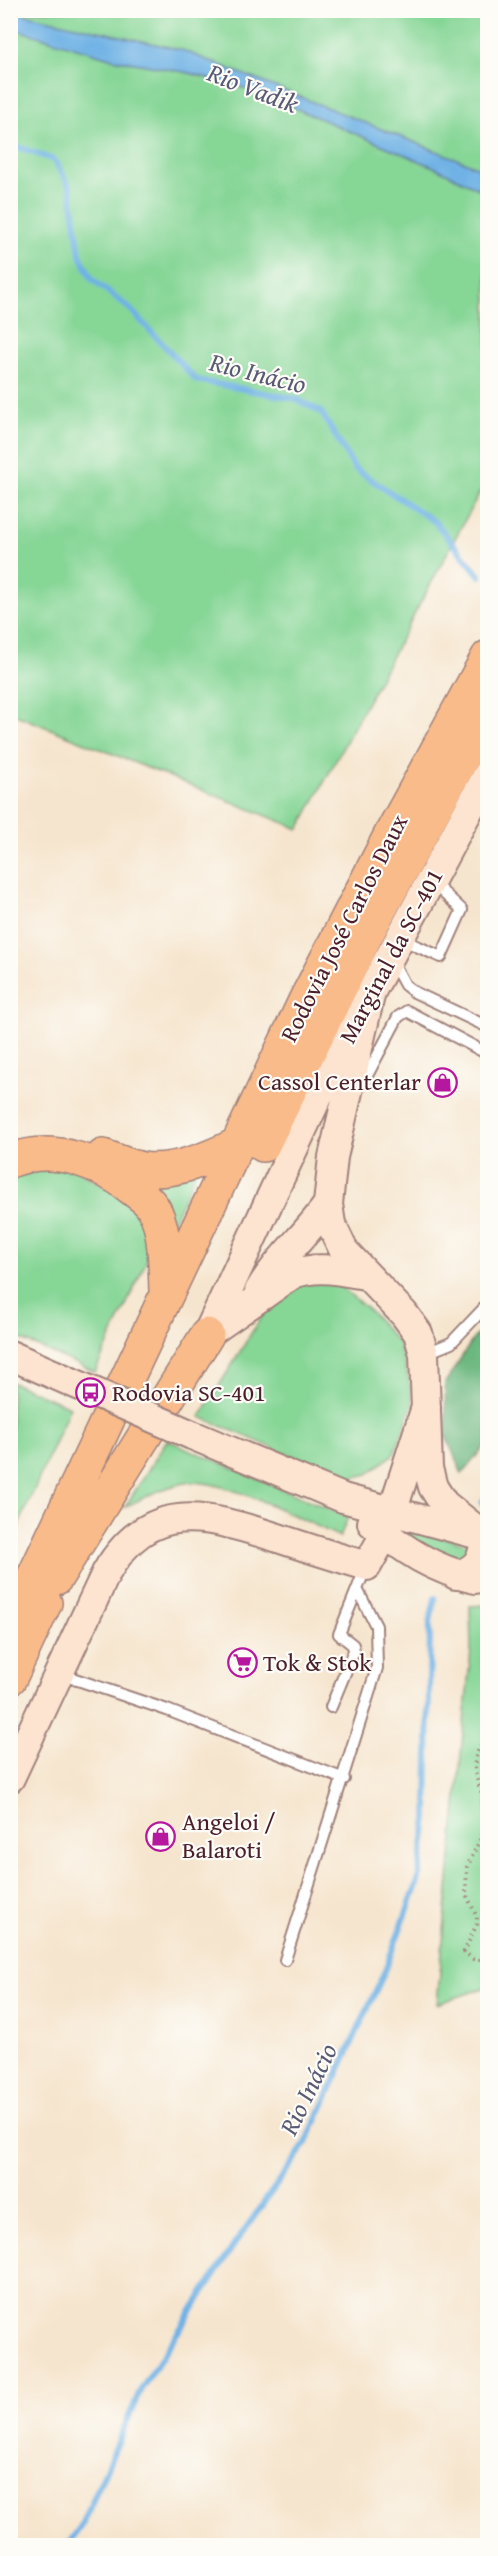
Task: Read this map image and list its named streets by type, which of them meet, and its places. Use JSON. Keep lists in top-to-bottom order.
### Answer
{
  "streets": {
    "highway": ["Rodovia José Carlos Daux"],
    "main road": ["Marginal da SC-401"]
  },
  "water": ["Rio Vadik", "Rio Inácio"],
  "places": {
    "shop": ["Cassol Centerlar", "Angeloi / Balaroti"],
    "bus stop": ["Rodovia SC-401"],
    "supermarket": ["Tok & Stok"]
  }
}
